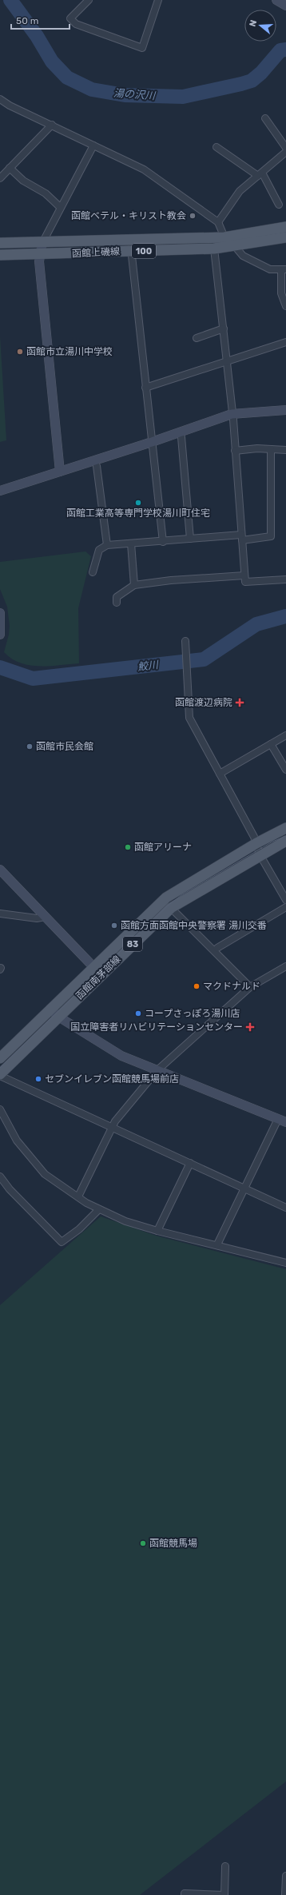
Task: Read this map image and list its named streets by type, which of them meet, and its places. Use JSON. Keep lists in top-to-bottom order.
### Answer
{
  "streets": {
    "main road": [
      "100",
      "函館上磯線",
      "83",
      "函館南茅部線"
    ]
  },
  "water": ["湯の沢川", "鮫川"],
  "places": {
    "other": [
      "函館ベテル・キリスト教会",
      "函館市立湯川中学校",
      "函館工業高等専門学校湯川町住宅",
      "函館市民会館",
      "函館アリーナ",
      "函館方面函館中央警察署 湯川交番",
      "マクドナルド",
      "コープさっぽろ湯川店",
      "セブンイレブン函館競馬場前店",
      "函館競馬場"
    ],
    "health": ["函館渡辺病院", "国立障害者リハビリテーションセンター"]
  },
  "scale_bar": "50 m",
  "north": "left"
}
